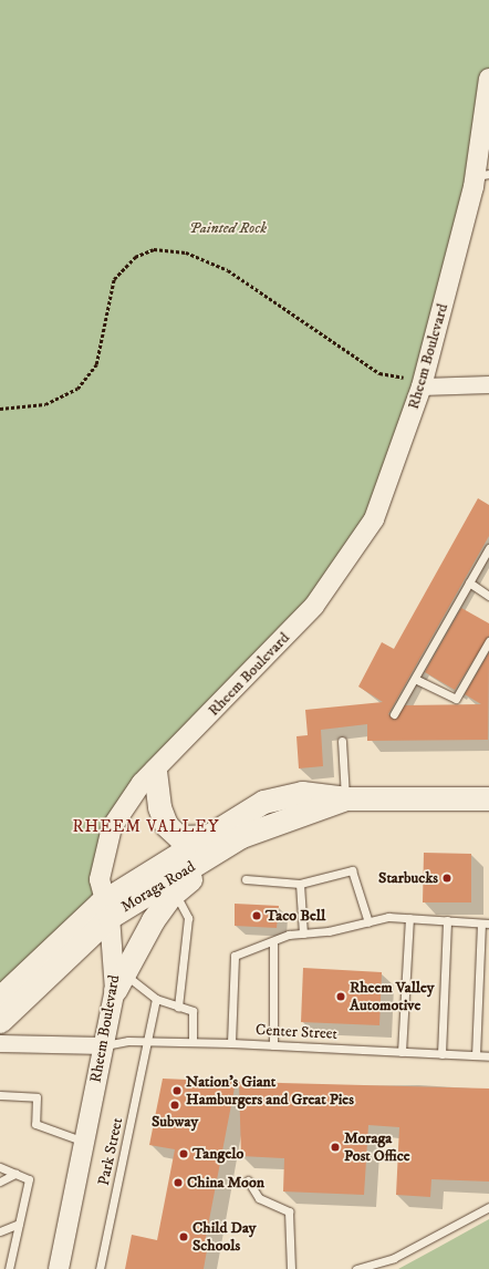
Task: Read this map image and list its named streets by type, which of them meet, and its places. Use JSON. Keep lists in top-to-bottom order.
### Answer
{
  "streets": {
    "main road": ["Moraga Road"],
    "street": ["Rheem Boulevard"],
    "lane": ["Center Street", "Park Street"]
  },
  "crossings": [
    ["Rheem Boulevard", "Moraga Road"],
    ["Rheem Boulevard", "Center Street"],
    ["Center Street", "Park Street"]
  ],
  "districts": ["RHEEM VALLEY"],
  "parks": ["Painted Rock"],
  "places": [
    "Starbucks",
    "Taco Bell",
    "Rheem Valley Automotive",
    "Nation's Giant Hamburgers and Great Pies",
    "Subway",
    "Moraga Post Office",
    "Tangelo",
    "China Moon",
    "Child Day Schools"
  ]
}
